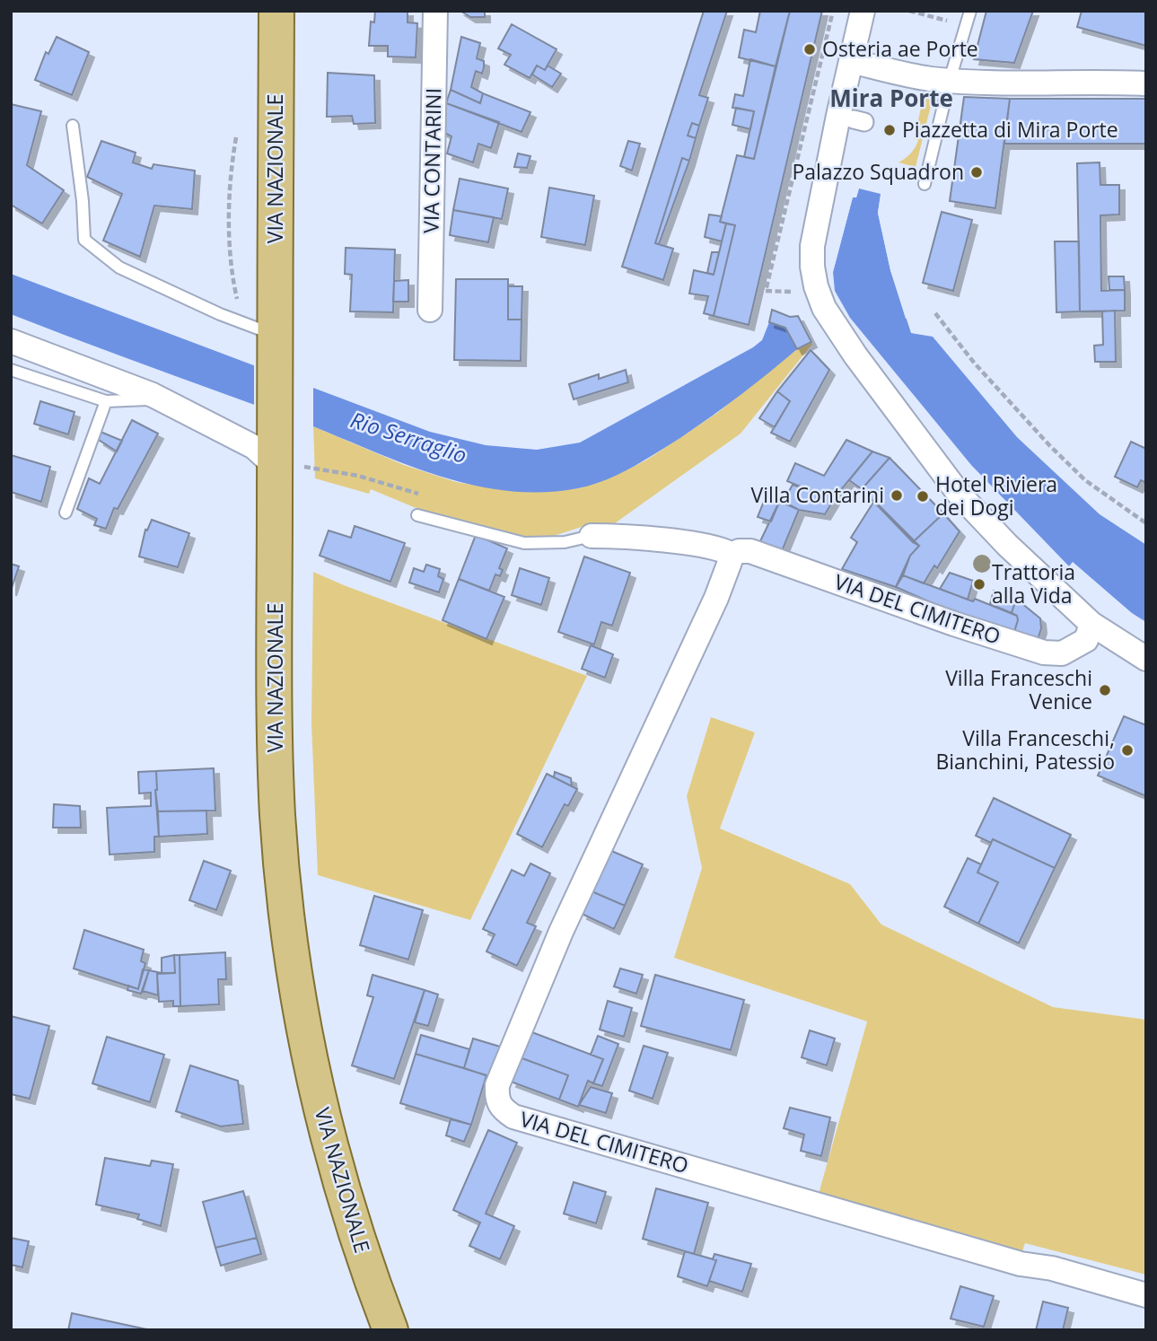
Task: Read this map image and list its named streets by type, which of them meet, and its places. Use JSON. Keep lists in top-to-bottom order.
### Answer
{
  "streets": {
    "main road": ["VIA NAZIONALE"],
    "street": ["VIA CONTARINI", "VIA DEL CIMITERO"]
  },
  "districts": ["Mira Porte"],
  "water": ["Rio Serraglio"],
  "places": [
    "Osteria ae Porte",
    "Piazzetta di Mira Porte",
    "Palazzo Squadron",
    "Villa Contarini",
    "Hotel Riviera dei Dogi",
    "Trattoria alla Vida",
    "Villa Franceschi Venice",
    "Villa Franceschi, Bianchini, Patessio"
  ]
}
